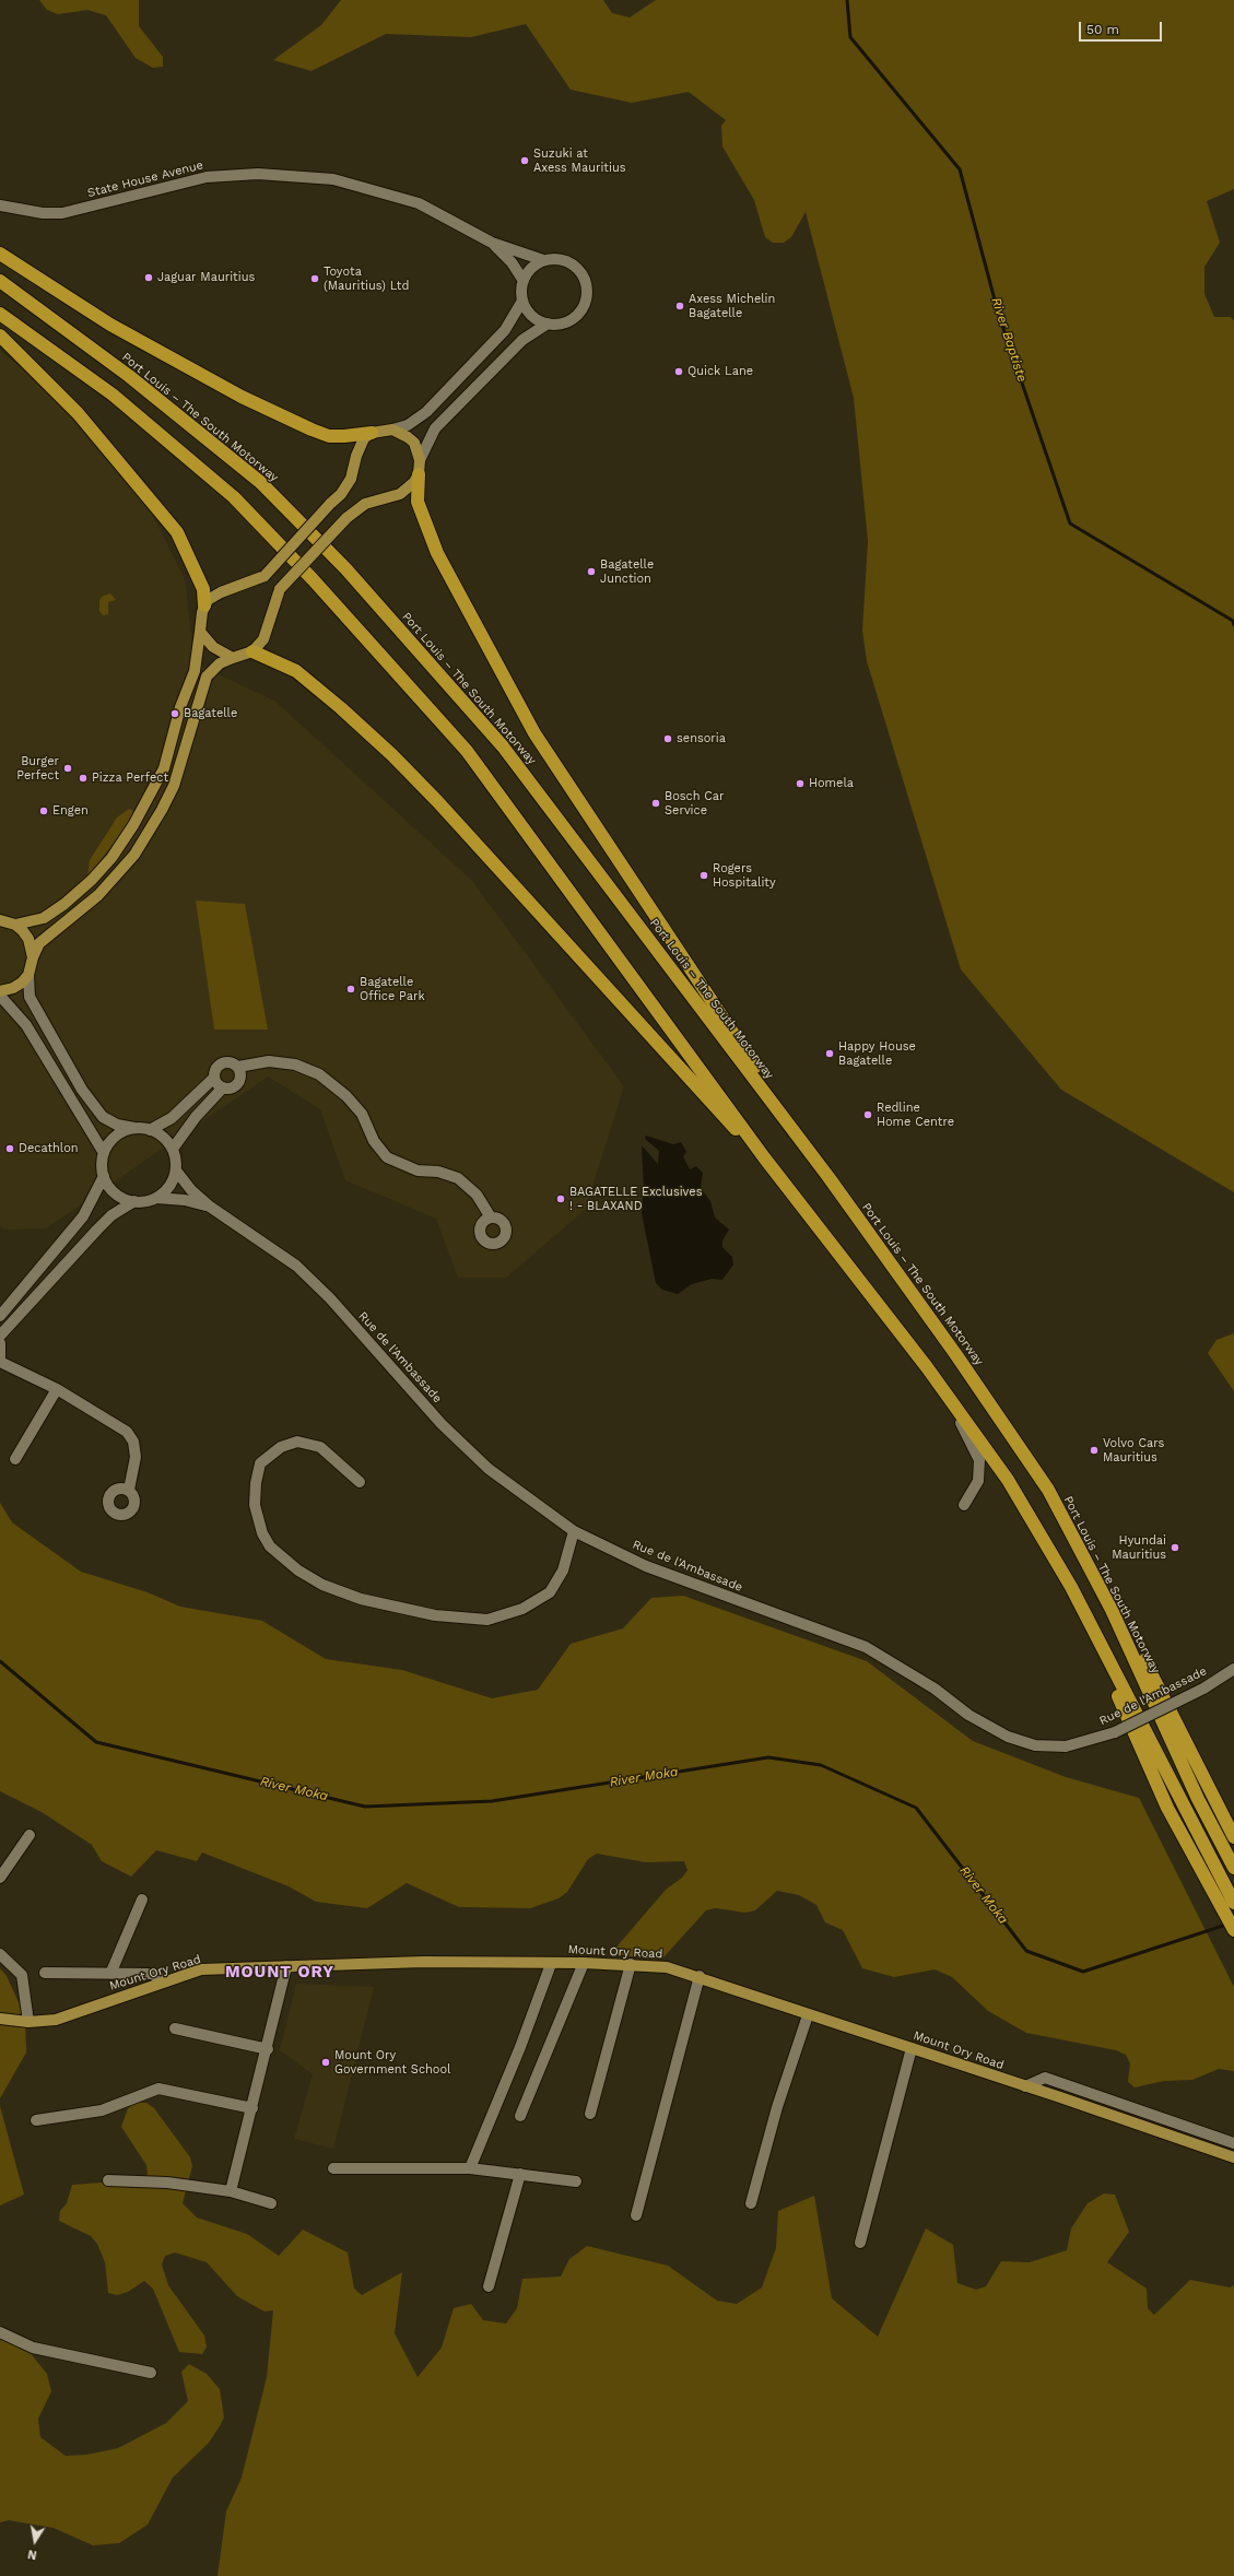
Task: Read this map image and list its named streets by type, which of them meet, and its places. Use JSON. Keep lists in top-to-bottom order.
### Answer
{
  "streets": {
    "highway": ["Port Louis – The South Motorway"],
    "main road": ["Mount Ory Road"],
    "street": ["State House Avenue", "Rue de l'Ambassade"]
  },
  "districts": ["MOUNT ORY"],
  "water": ["River Baptiste", "River Moka"],
  "places": [
    "Suzuki at Axess Mauritius",
    "Jaguar Mauritius",
    "Toyota (Mauritius) Ltd",
    "Axess Michelin Bagatelle",
    "Quick Lane",
    "Bagatelle Junction",
    "Bagatelle",
    "sensoria",
    "Burger Perfect",
    "Pizza Perfect",
    "Homela",
    "Bosch Car Service",
    "Engen",
    "Rogers Hospitality",
    "Bagatelle Office Park",
    "Happy House Bagatelle",
    "Redline Home Centre",
    "Decathlon",
    "BAGATELLE Exclusives ! - BLAXAND",
    "Volvo Cars Mauritius",
    "Hyundai Mauritius",
    "Mount Ory Government School"
  ],
  "scale_bar": "50 m",
  "north": "bottom"
}
